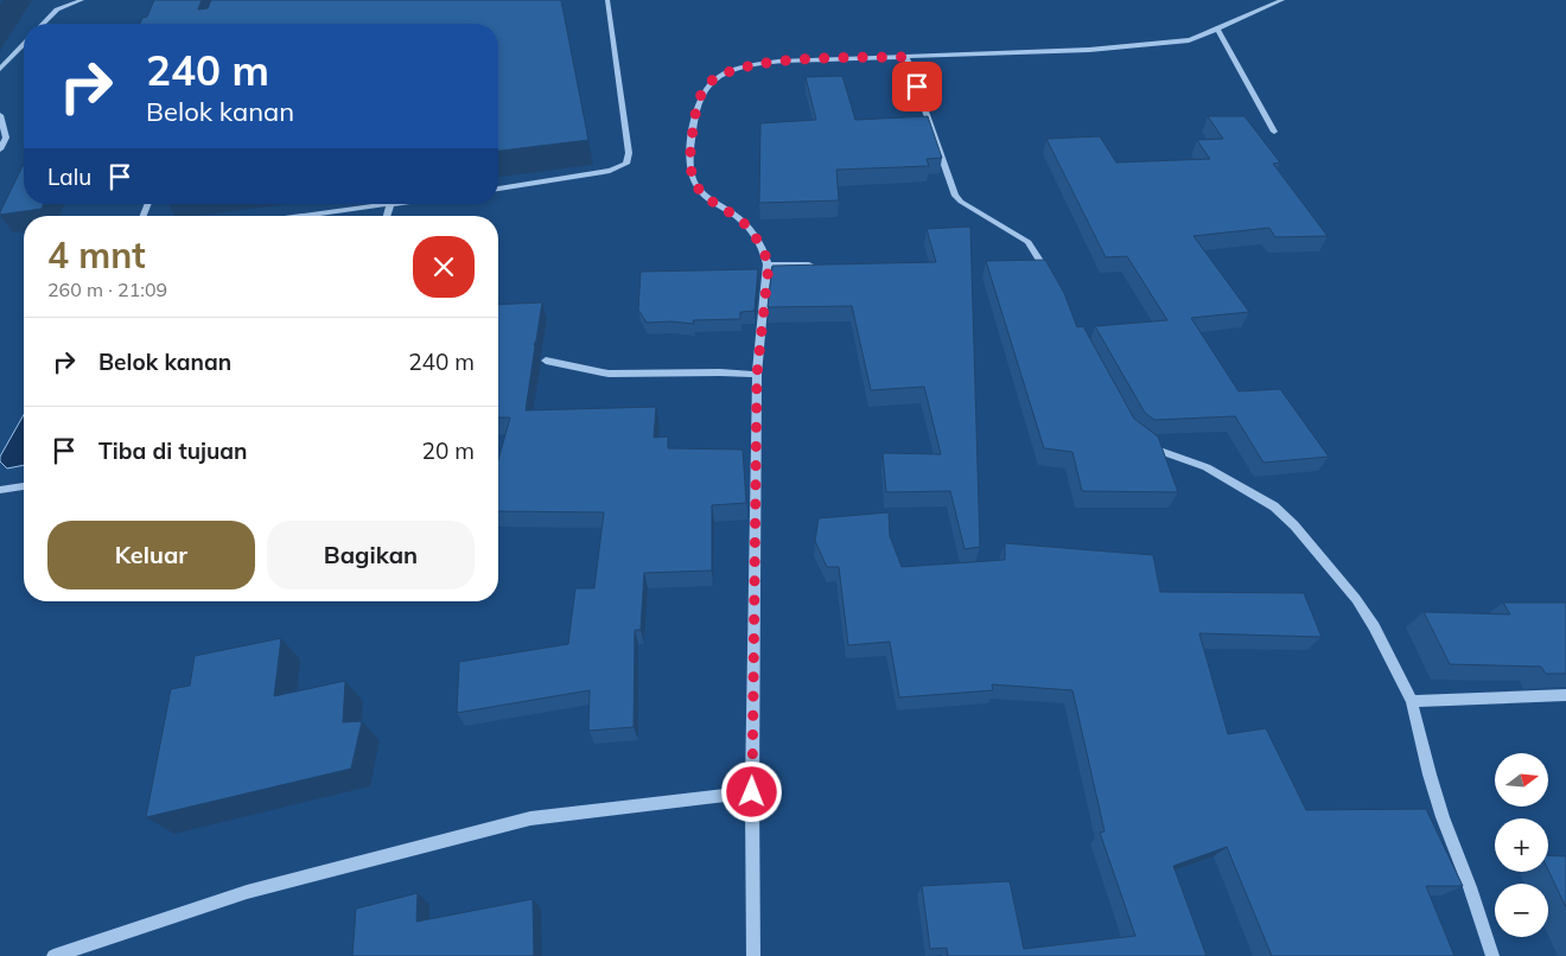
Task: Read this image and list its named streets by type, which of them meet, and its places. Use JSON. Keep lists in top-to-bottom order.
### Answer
{
  "north": "right",
  "page": {
    "turn": ["240 m", "Belok kanan"],
    "then": "Lalu",
    "heading": ["4 mnt", "260 m · 21:09"],
    "list": [
      {
        "name": "Belok kanan",
        "value": "240 m"
      },
      {
        "name": "Tiba di tujuan",
        "value": "20 m"
      }
    ],
    "buttons": ["Keluar", "Bagikan"],
    "map_buttons": ["+", "−"]
  }
}
